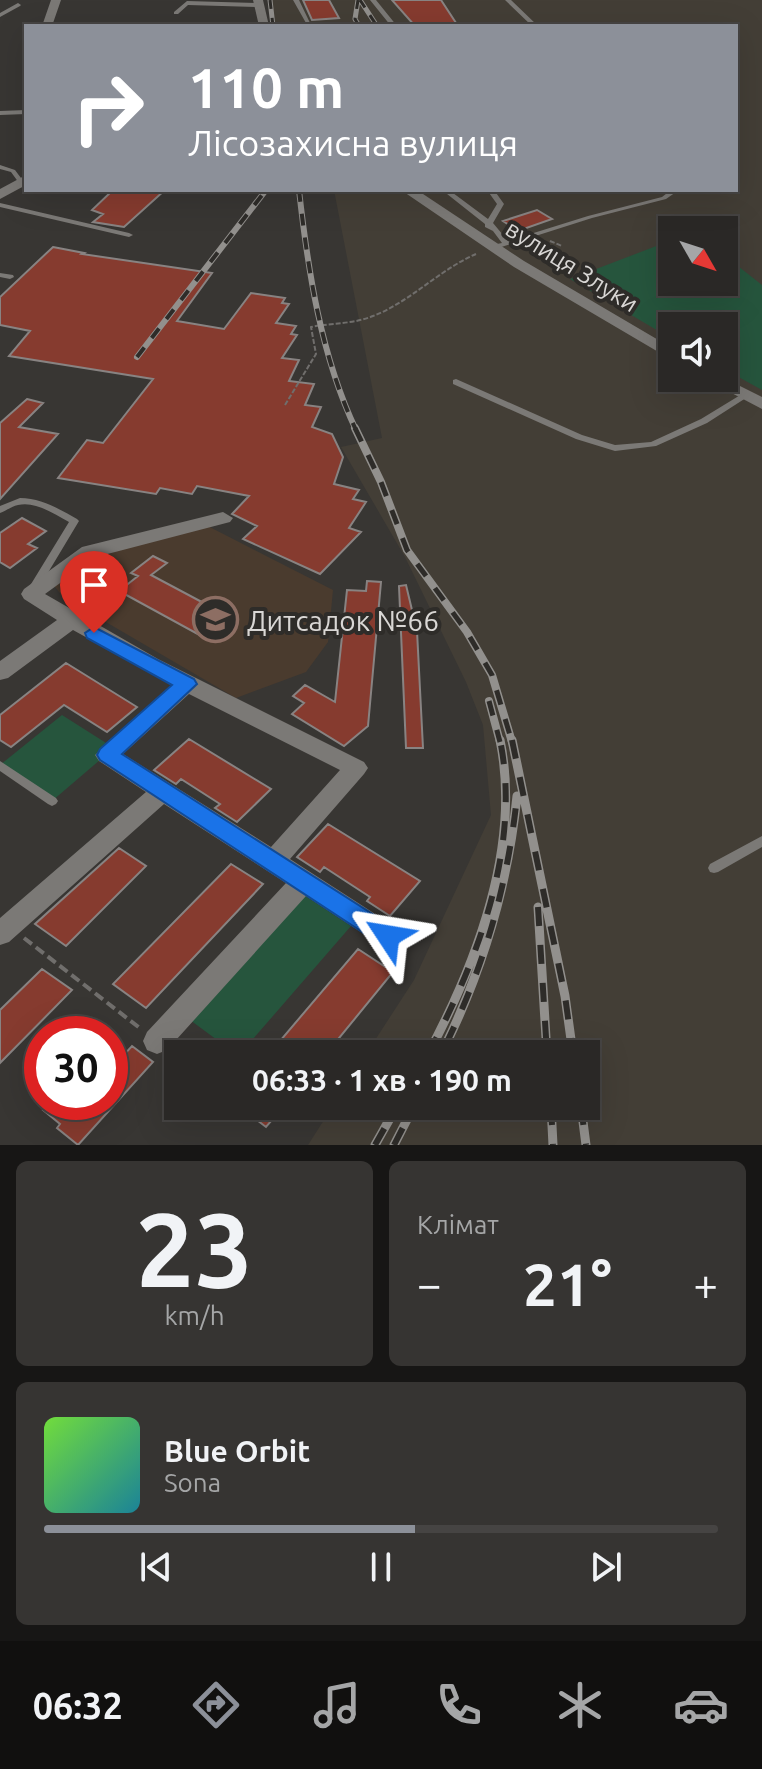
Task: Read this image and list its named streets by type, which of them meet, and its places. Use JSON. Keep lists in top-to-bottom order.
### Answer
{
  "streets": {
    "street": ["вулиця Злуки"]
  },
  "places": {
    "school or university": ["Дитсадок №66"]
  },
  "north": "bottom right",
  "page": {
    "turn": ["110 m", "Лісозахисна вулиця"],
    "limit": "30",
    "trip": "06:33 · 1 хв · 190 m",
    "tile": [
      ["23", "km/h"],
      "Клімат"
    ],
    "heat": ["−", "21°", "+"],
    "song": ["Blue Orbit", "Sona"],
    "tabs": "06:32"
  }
}
